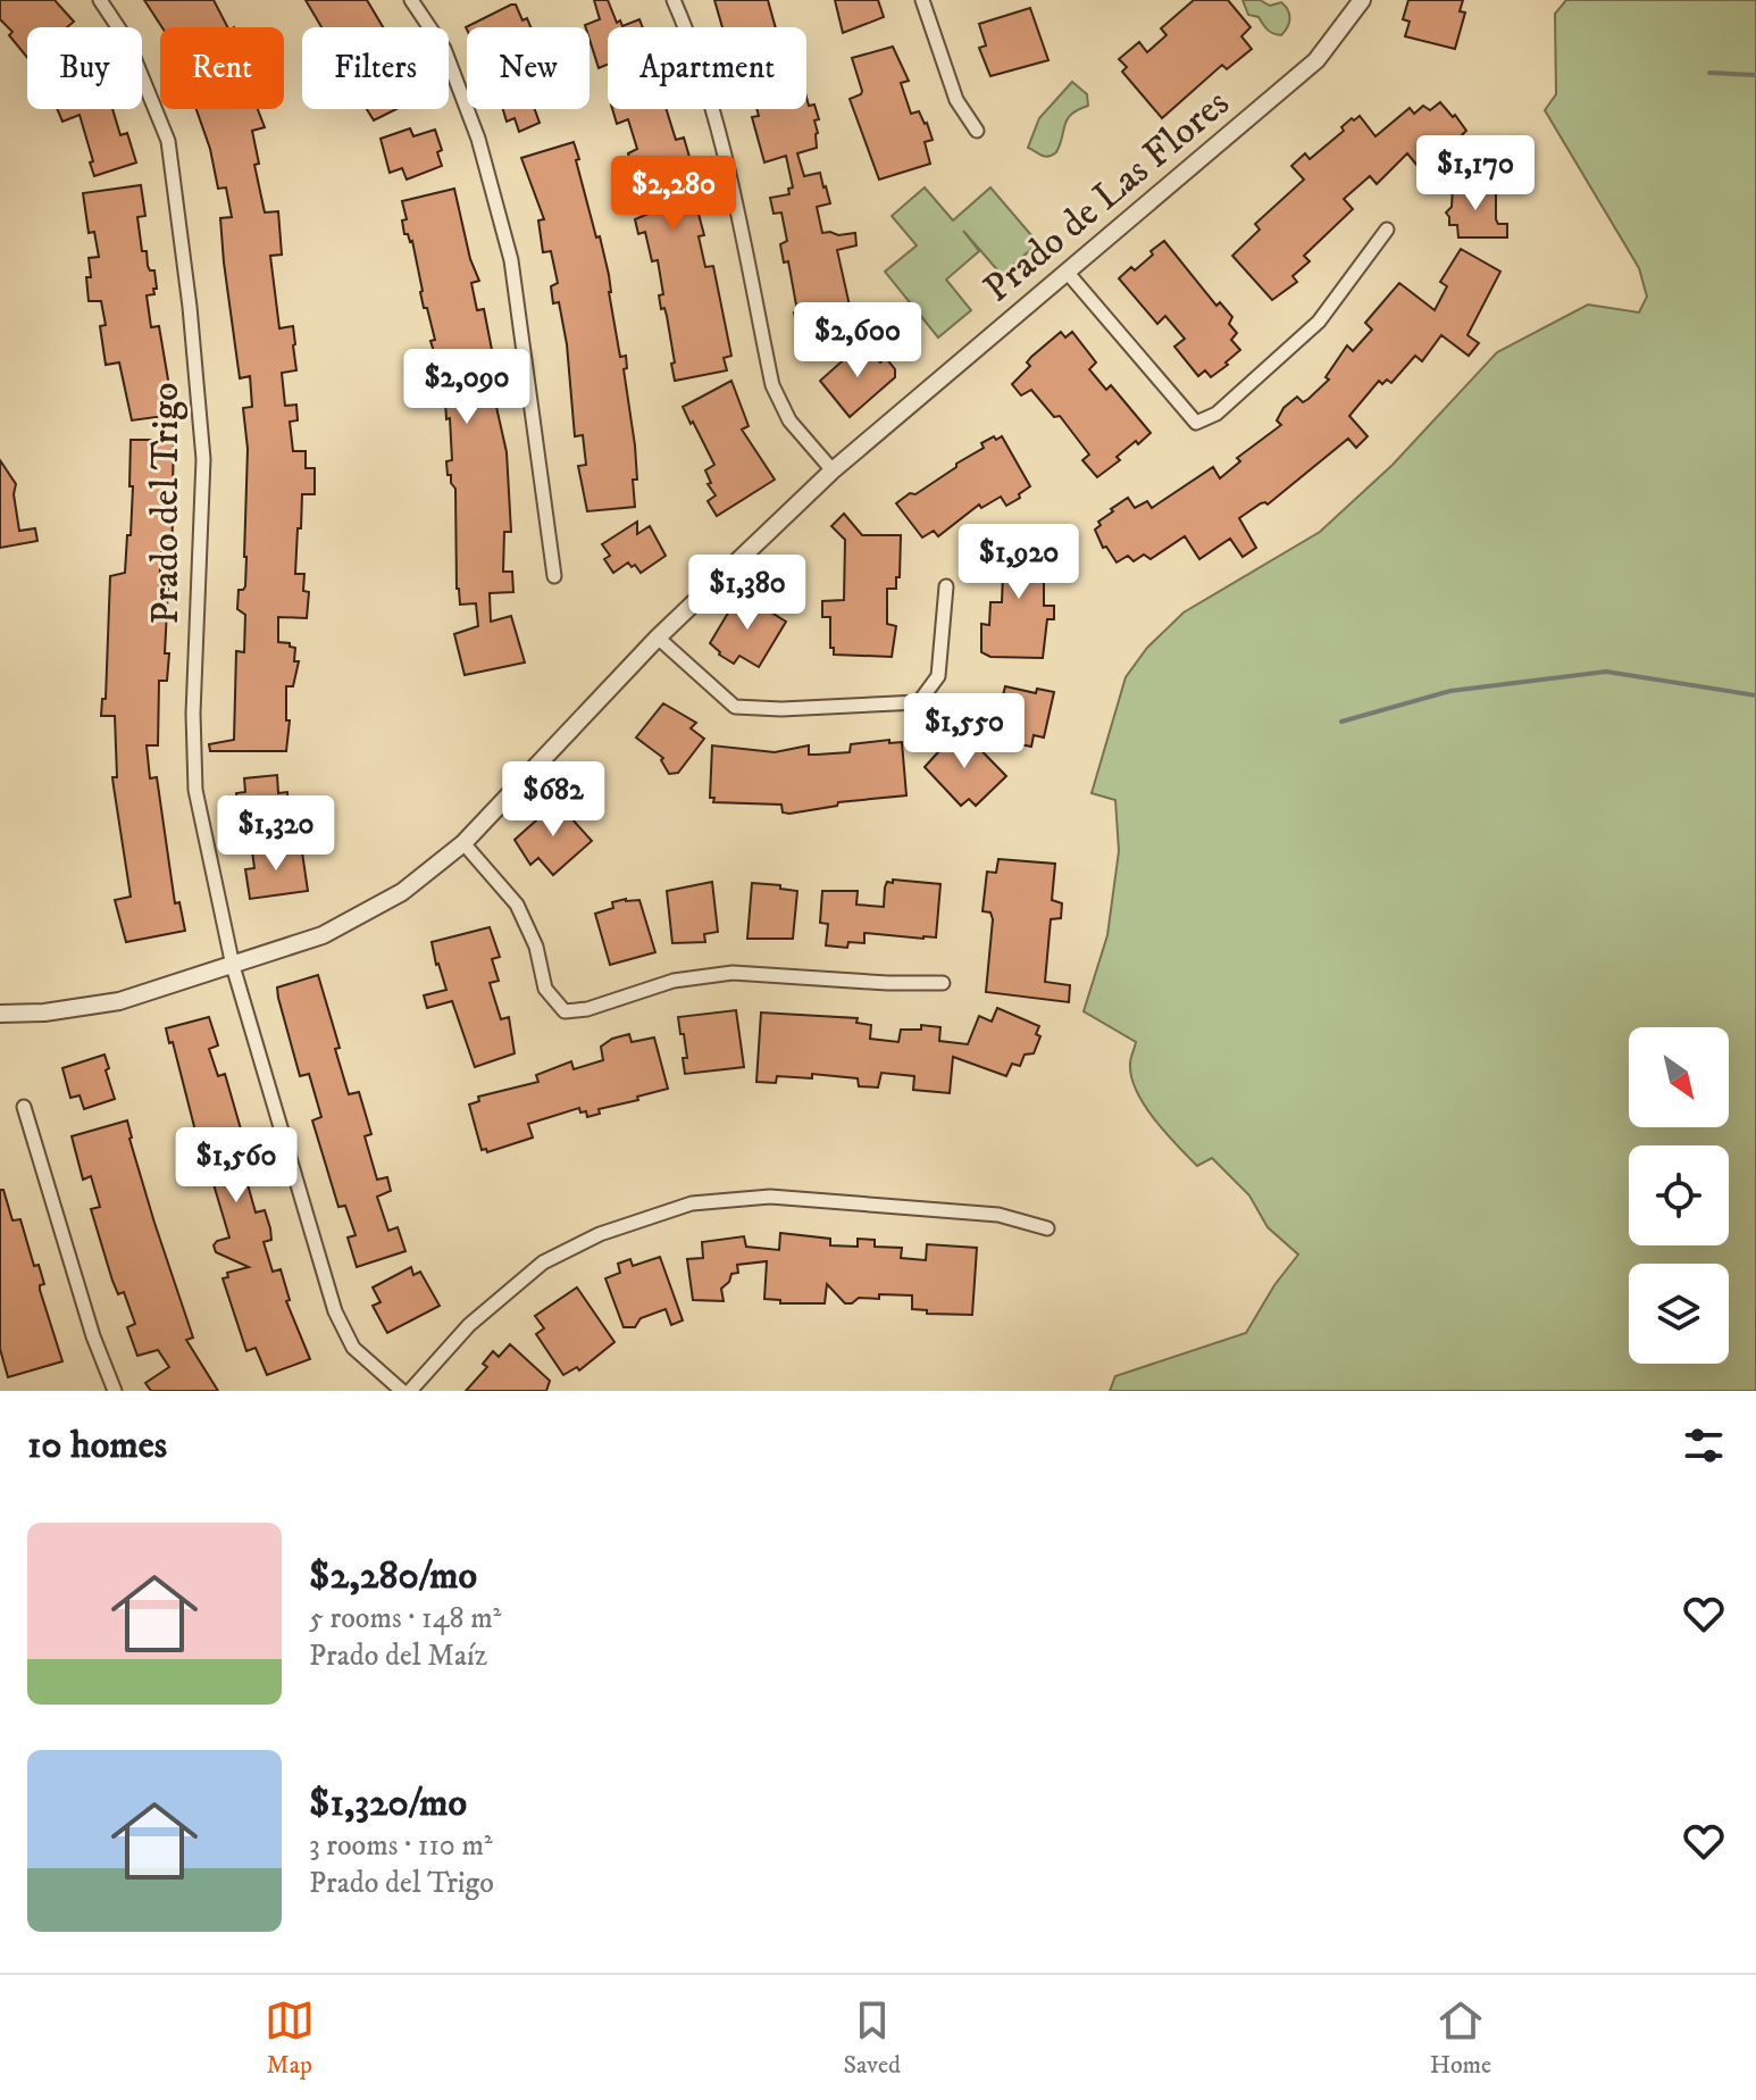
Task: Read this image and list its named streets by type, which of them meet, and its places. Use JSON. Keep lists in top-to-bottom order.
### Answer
{
  "streets": {
    "street": ["Prado de Las Flores", "Prado del Trigo"]
  },
  "crossings": [
    ["Prado de Las Flores", "Prado del Trigo"]
  ],
  "north": "bottom right",
  "page": {
    "chip": [
      "Buy",
      "Rent",
      "Filters",
      "New",
      "Apartment"
    ],
    "price": [
      "$1,170",
      "$2,280",
      "$2,600",
      "$2,090",
      "$1,920",
      "$1,380",
      "$1,550",
      "$682",
      "$1,320",
      "$1,560"
    ],
    "heading": "10 homes",
    "list": [
      {
        "name": "$2,280/mo",
        "note": "5 rooms · 148 m² · Prado del Maíz"
      },
      {
        "name": "$1,320/mo",
        "note": "3 rooms · 110 m² · Prado del Trigo"
      }
    ],
    "tabs": ["Map", "Saved", "Home"]
  }
}
